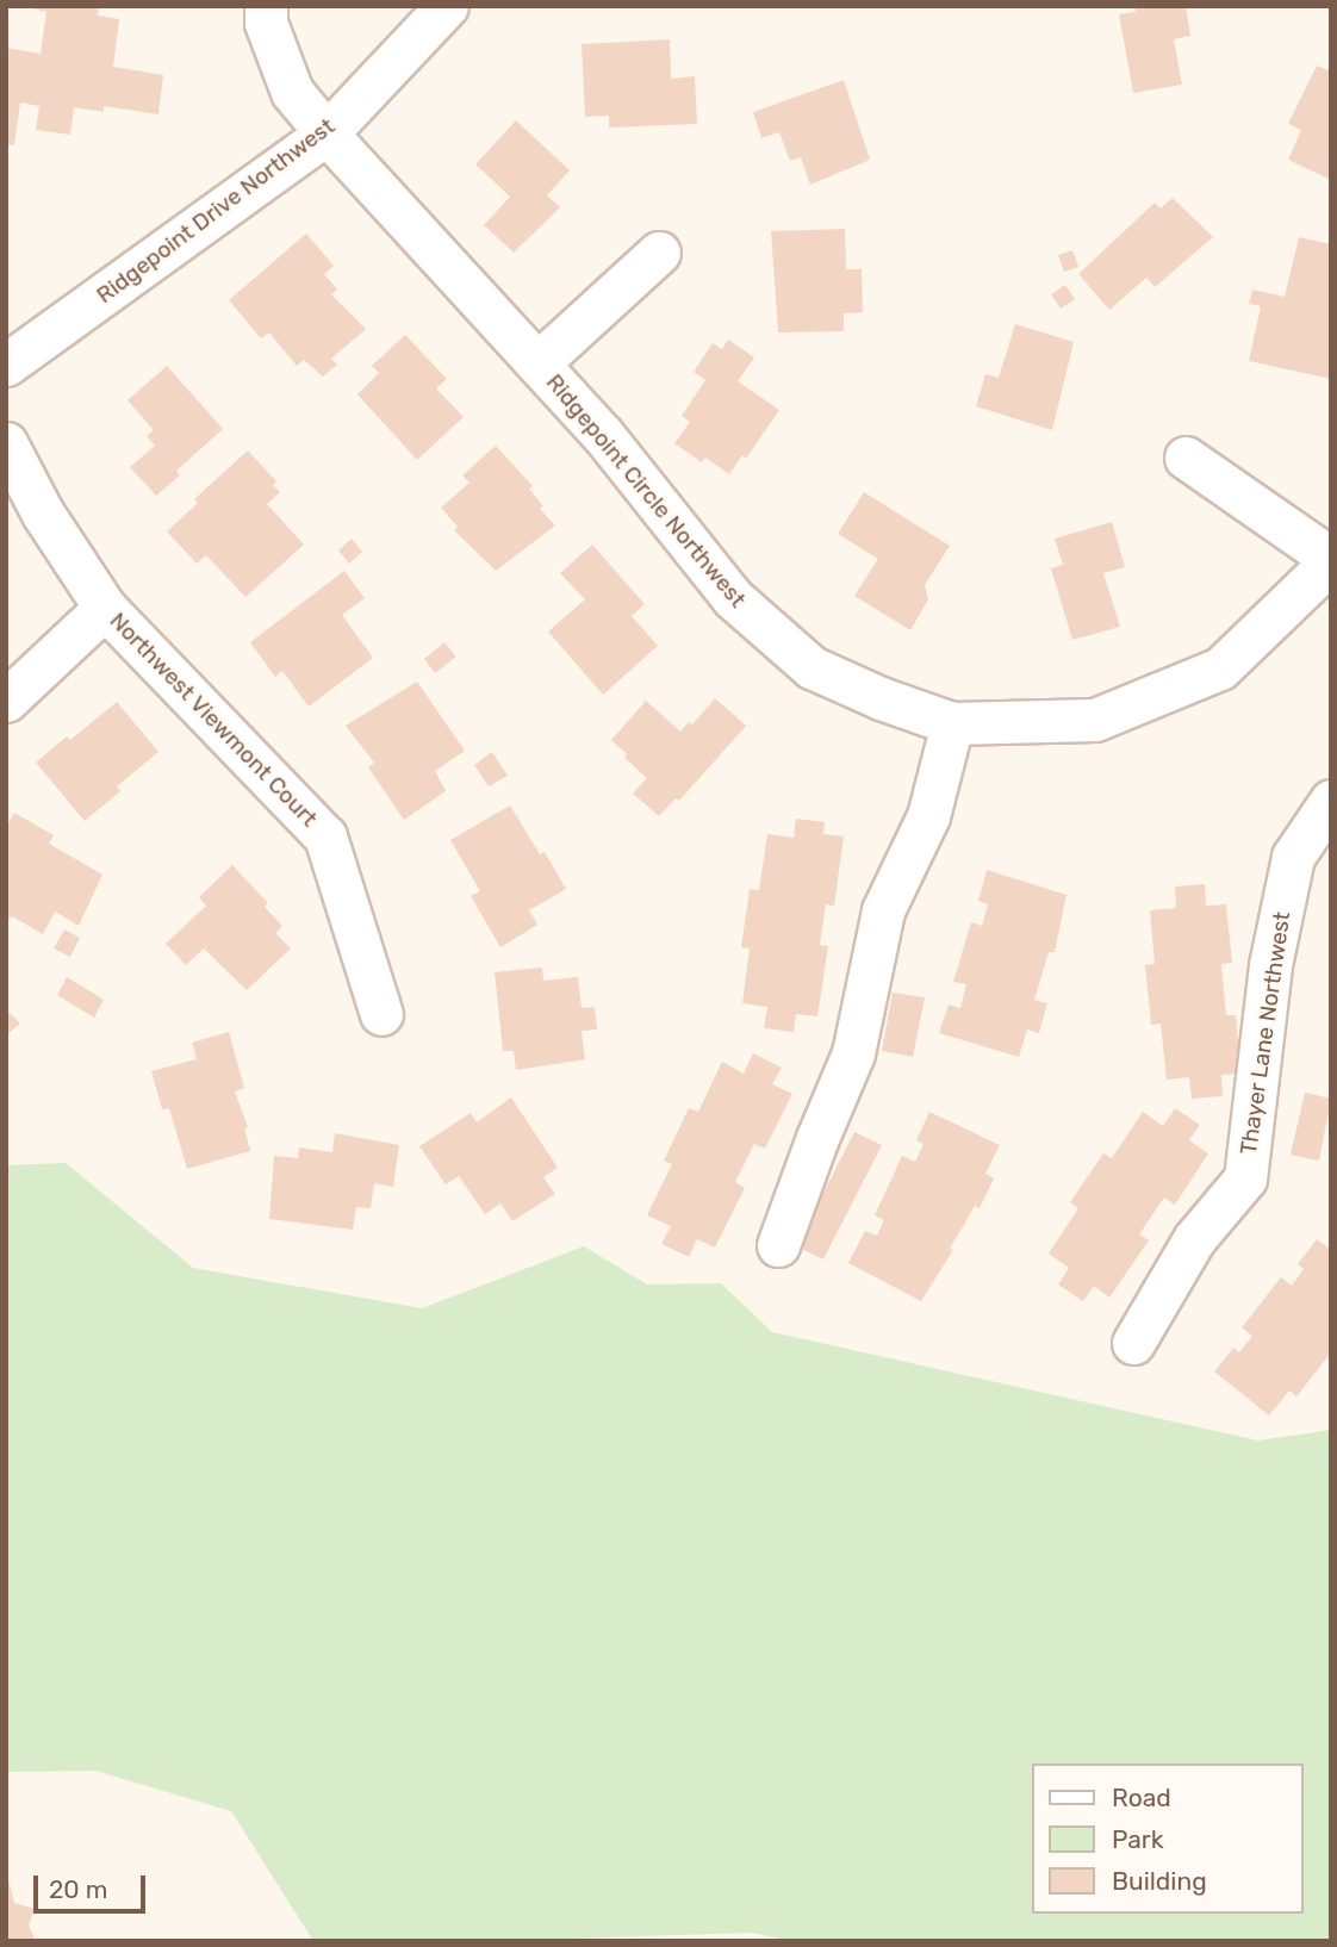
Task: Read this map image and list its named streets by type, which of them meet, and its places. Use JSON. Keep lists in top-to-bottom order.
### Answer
{
  "streets": {
    "street": [
      "Ridgepoint Drive Northwest",
      "Ridgepoint Circle Northwest",
      "Northwest Viewmont Court",
      "Thayer Lane Northwest"
    ]
  },
  "crossings": [
    ["Ridgepoint Drive Northwest", "Ridgepoint Circle Northwest"]
  ],
  "legend": ["Road", "Park", "Building"],
  "scale_bar": "20 m"
}
